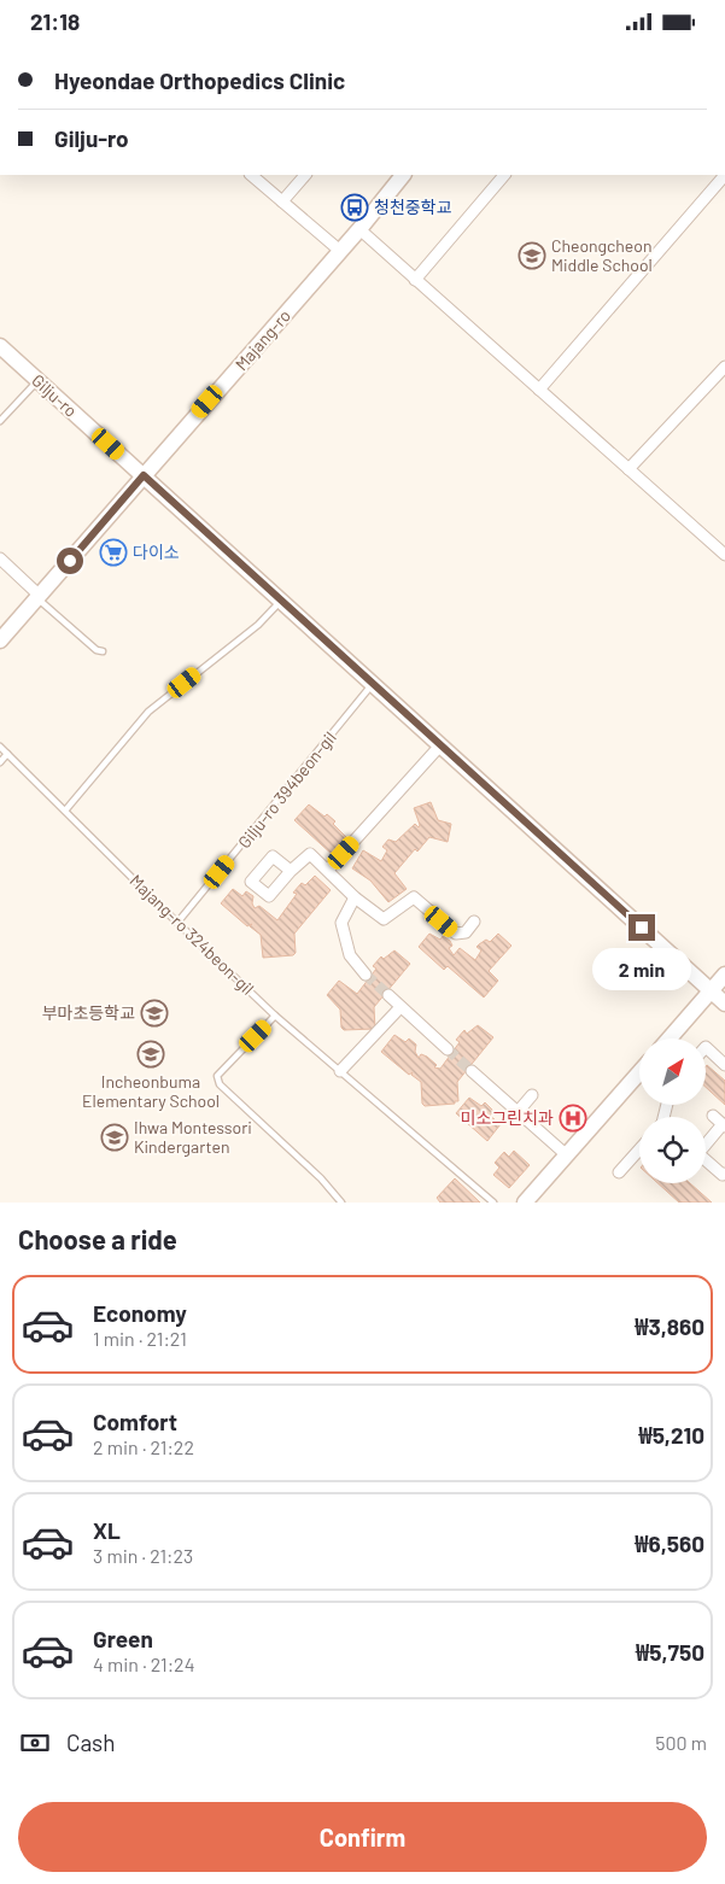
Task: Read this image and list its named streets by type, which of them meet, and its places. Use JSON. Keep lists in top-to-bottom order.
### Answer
{
  "streets": {
    "main road": ["Majang-ro", "Gilju-ro"],
    "lane": ["Gilju-ro 394beon-gil", "Majang-ro 324beon-gil"]
  },
  "crossings": [
    ["Majang-ro", "Gilju-ro"],
    ["Gilju-ro", "Gilju-ro 394beon-gil"],
    ["Gilju-ro 394beon-gil", "Majang-ro 324beon-gil"]
  ],
  "places": {
    "bus stop": ["청천중학교"],
    "school or university": [
      "Cheongcheon Middle School",
      "부마초등학교",
      "Incheonbuma Elementary School",
      "Ihwa Montessori Kindergarten"
    ],
    "supermarket": ["다이소"],
    "hospital": ["미소그린치과"]
  },
  "north": "top right",
  "page": {
    "status": "21:18",
    "banner": ["Hyeondae Orthopedics Clinic", "Gilju-ro"],
    "bubble": "2 min",
    "heading": "Choose a ride",
    "list": [
      {
        "name": "Economy",
        "note": "1 min · 21:21",
        "value": "₩3,860"
      },
      {
        "name": "Comfort",
        "note": "2 min · 21:22",
        "value": "₩5,210"
      },
      {
        "name": "XL",
        "note": "3 min · 21:23",
        "value": "₩6,560"
      },
      {
        "name": "Green",
        "note": "4 min · 21:24",
        "value": "₩5,750"
      }
    ],
    "pay": ["Cash", "500 m"],
    "buttons": "Confirm"
  }
}
